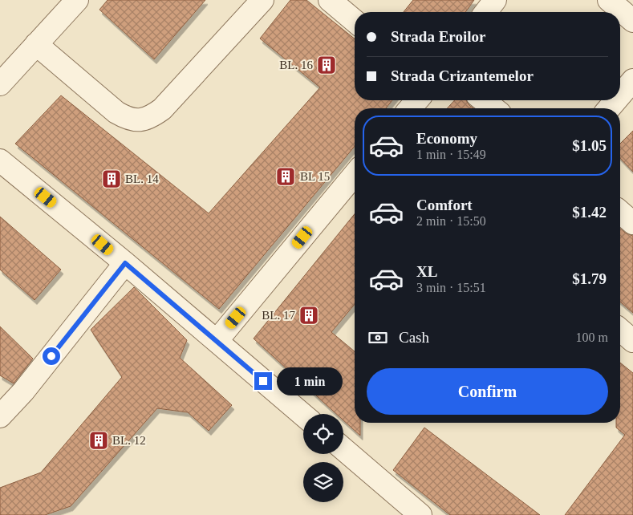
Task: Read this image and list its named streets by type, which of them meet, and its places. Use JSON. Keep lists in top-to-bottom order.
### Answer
{
  "places": {
    "building": [
      "BL. 16",
      "BL 15",
      "BL. 14",
      "BL. 17",
      "BL. 12"
    ]
  },
  "page": {
    "banner": ["Strada Eroilor", "Strada Crizantemelor"],
    "list": [
      {
        "name": "Economy",
        "note": "1 min · 15:49",
        "value": "$1.05"
      },
      {
        "name": "Comfort",
        "note": "2 min · 15:50",
        "value": "$1.42"
      },
      {
        "name": "XL",
        "note": "3 min · 15:51",
        "value": "$1.79"
      }
    ],
    "pay": ["Cash", "100 m"],
    "buttons": "Confirm",
    "bubble": "1 min"
  }
}
